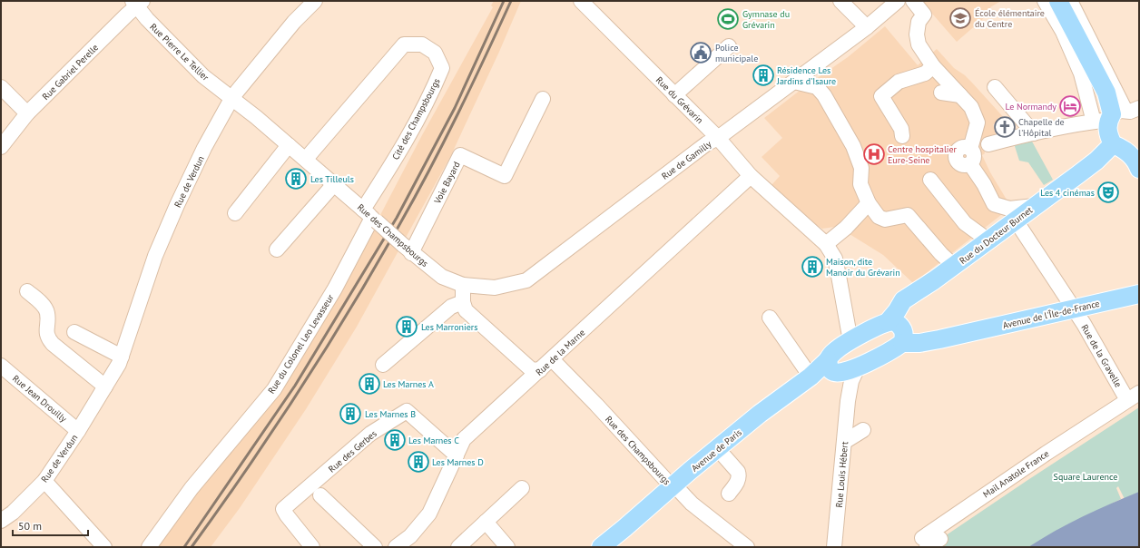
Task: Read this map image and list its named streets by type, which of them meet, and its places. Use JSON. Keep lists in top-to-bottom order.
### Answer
{
  "streets": {
    "main road": ["Rue du Docteur Burnet", "Avenue de l'Île-de-France", "Avenue de Paris"],
    "street": [
      "Rue Pierre Le Tellier",
      "Rue Gabriel Perelle",
      "Rue du Grévarin",
      "Cité des Champsbourgs",
      "Rue de Gamilly",
      "Rue de Verdun",
      "Voie Bayard",
      "Rue des Champsbourgs",
      "Rue du Colonel Leo Levasseur",
      "Rue de la Marne",
      "Rue de la Gravelle",
      "Rue Jean Drouilly",
      "Rue des Gerbes",
      "Mail Anatole France",
      "Rue Louis Hébert"
    ]
  },
  "crossings": [
    ["Rue Pierre Le Tellier", "Rue Gabriel Perelle"],
    ["Rue Pierre Le Tellier", "Rue de Verdun"],
    ["Rue Pierre Le Tellier", "Rue des Champsbourgs"],
    ["Rue du Grévarin", "Rue de Gamilly"],
    ["Rue du Grévarin", "Avenue de l'Île-de-France"],
    ["Rue du Grévarin", "Rue de la Marne"],
    ["Cité des Champsbourgs", "Rue des Champsbourgs"],
    ["Cité des Champsbourgs", "Rue du Colonel Leo Levasseur"],
    ["Rue de Gamilly", "Rue des Champsbourgs"],
    ["Rue de Verdun", "Rue des Champsbourgs"],
    ["Rue de Verdun", "Rue Jean Drouilly"],
    ["Voie Bayard", "Rue des Champsbourgs"],
    ["Rue des Champsbourgs", "Rue du Colonel Leo Levasseur"],
    ["Rue des Champsbourgs", "Rue de la Marne"],
    ["Rue des Champsbourgs", "Avenue de Paris"],
    ["Rue du Docteur Burnet", "Avenue de l'Île-de-France"],
    ["Rue du Docteur Burnet", "Rue de la Gravelle"],
    ["Avenue de l'Île-de-France", "Rue de la Gravelle"],
    ["Avenue de l'Île-de-France", "Avenue de Paris"],
    ["Avenue de l'Île-de-France", "Rue Louis Hébert"],
    ["Rue de la Marne", "Rue des Gerbes"],
    ["Rue de la Gravelle", "Mail Anatole France"],
    ["Avenue de Paris", "Rue Louis Hébert"]
  ],
  "parks": ["Square Laurence"],
  "places": {
    "school or university": ["École élémentaire du Centre"],
    "sports": ["Gymnase du Grévarin"],
    "public building": ["Police municipale"],
    "building": [
      "Résidence Les Jardins d'Isaure",
      "Les Tilleuls",
      "Maison, dite Manoir du Grévarin",
      "Les Marroniers",
      "Les Marnes A",
      "Les Marnes B",
      "Les Marnes C",
      "Les Marnes D"
    ],
    "hotel": ["Le Normandy"],
    "church": ["Chapelle de l'Hôpital"],
    "hospital": ["Centre hospitalier Eure-Seine"],
    "theatre": ["Les 4 cinémas"]
  },
  "scale_bar": "50 m"
}
